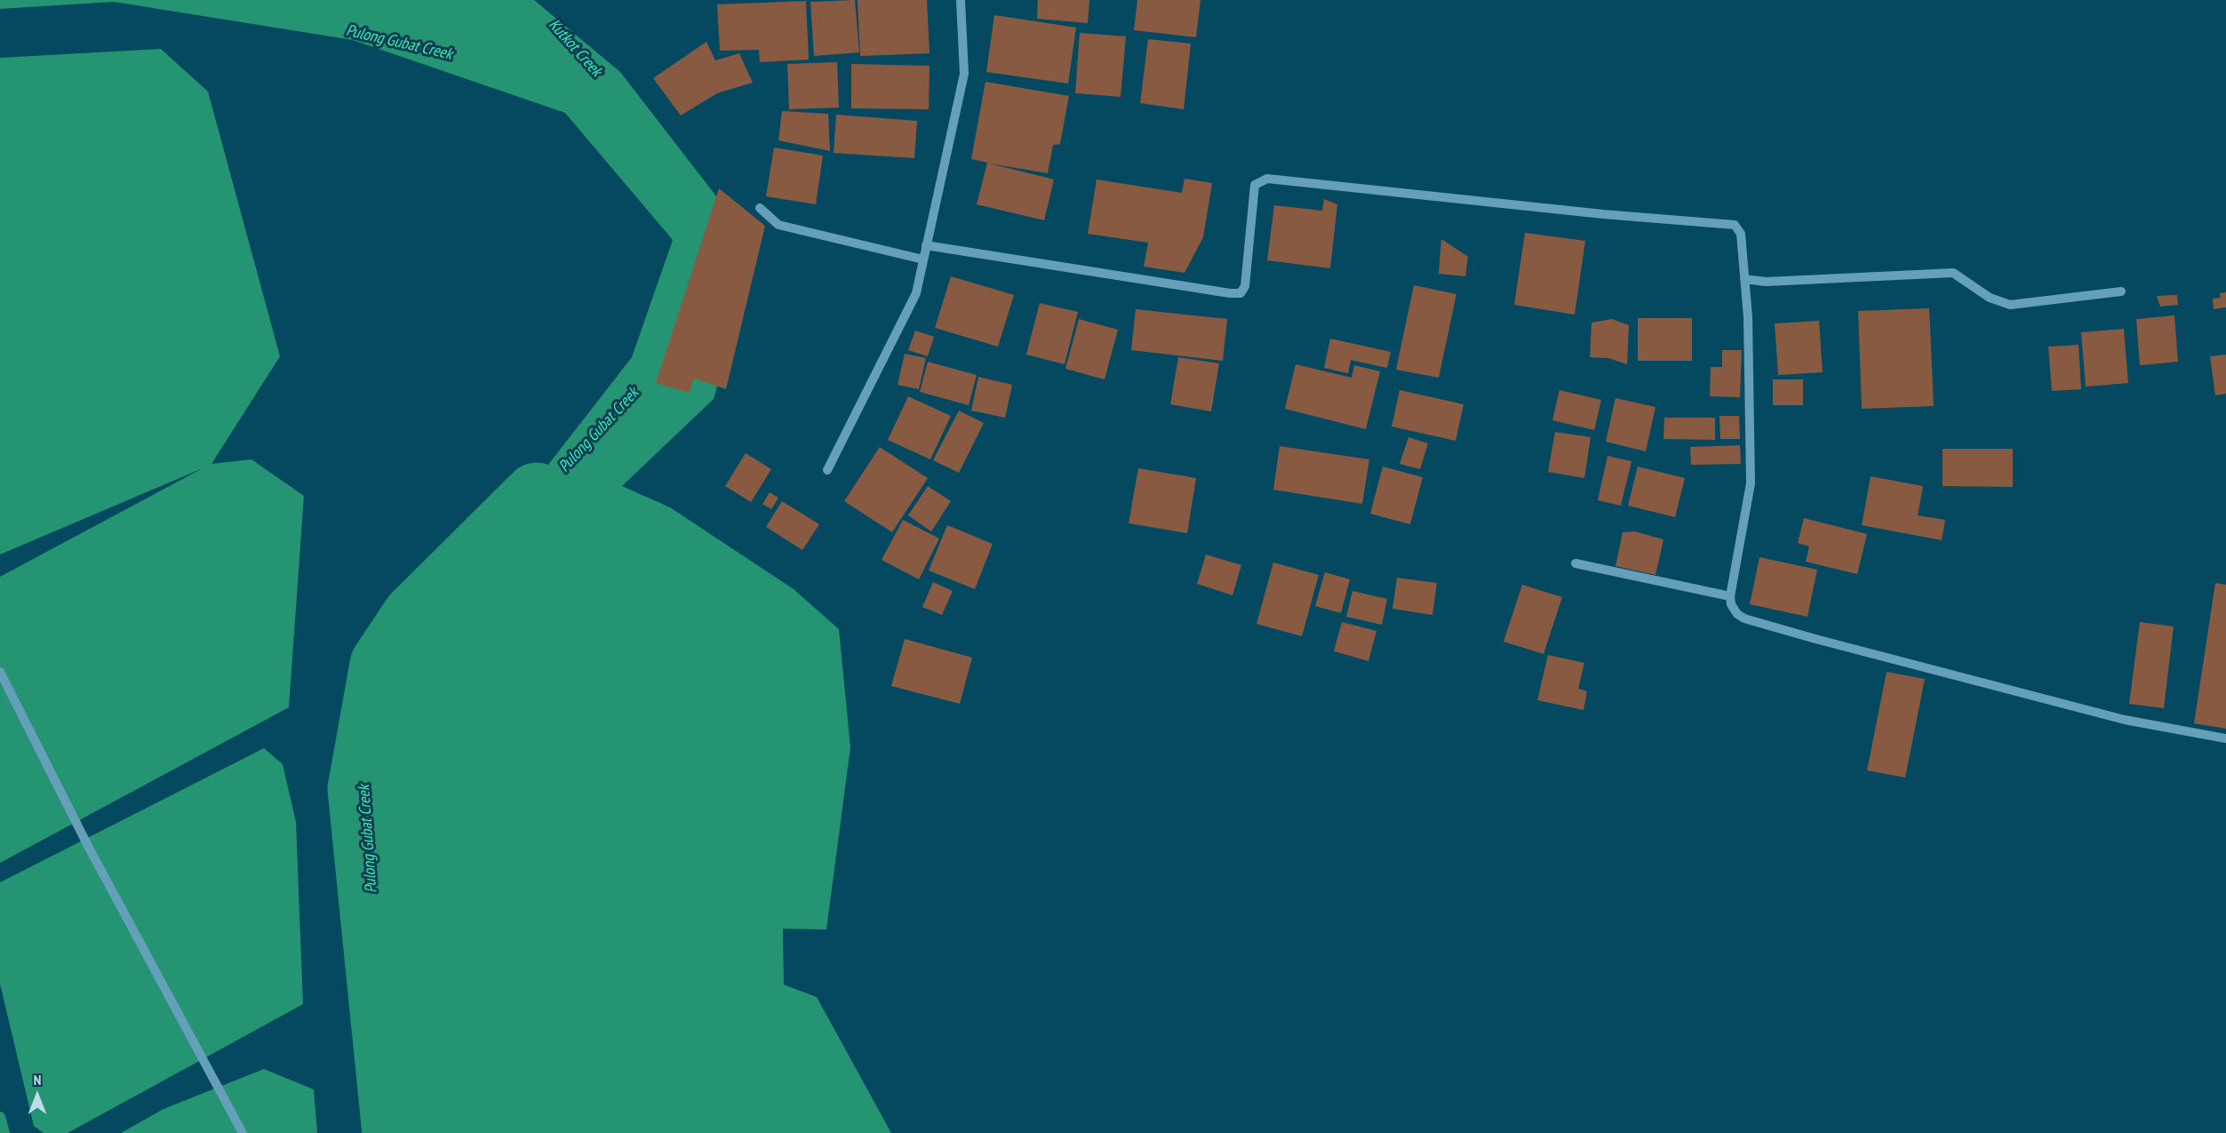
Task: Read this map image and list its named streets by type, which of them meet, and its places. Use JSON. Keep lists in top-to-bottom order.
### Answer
{
  "water": ["Pulong Gubat Creek", "Kutkot Creek"],
  "north": "top"
}
